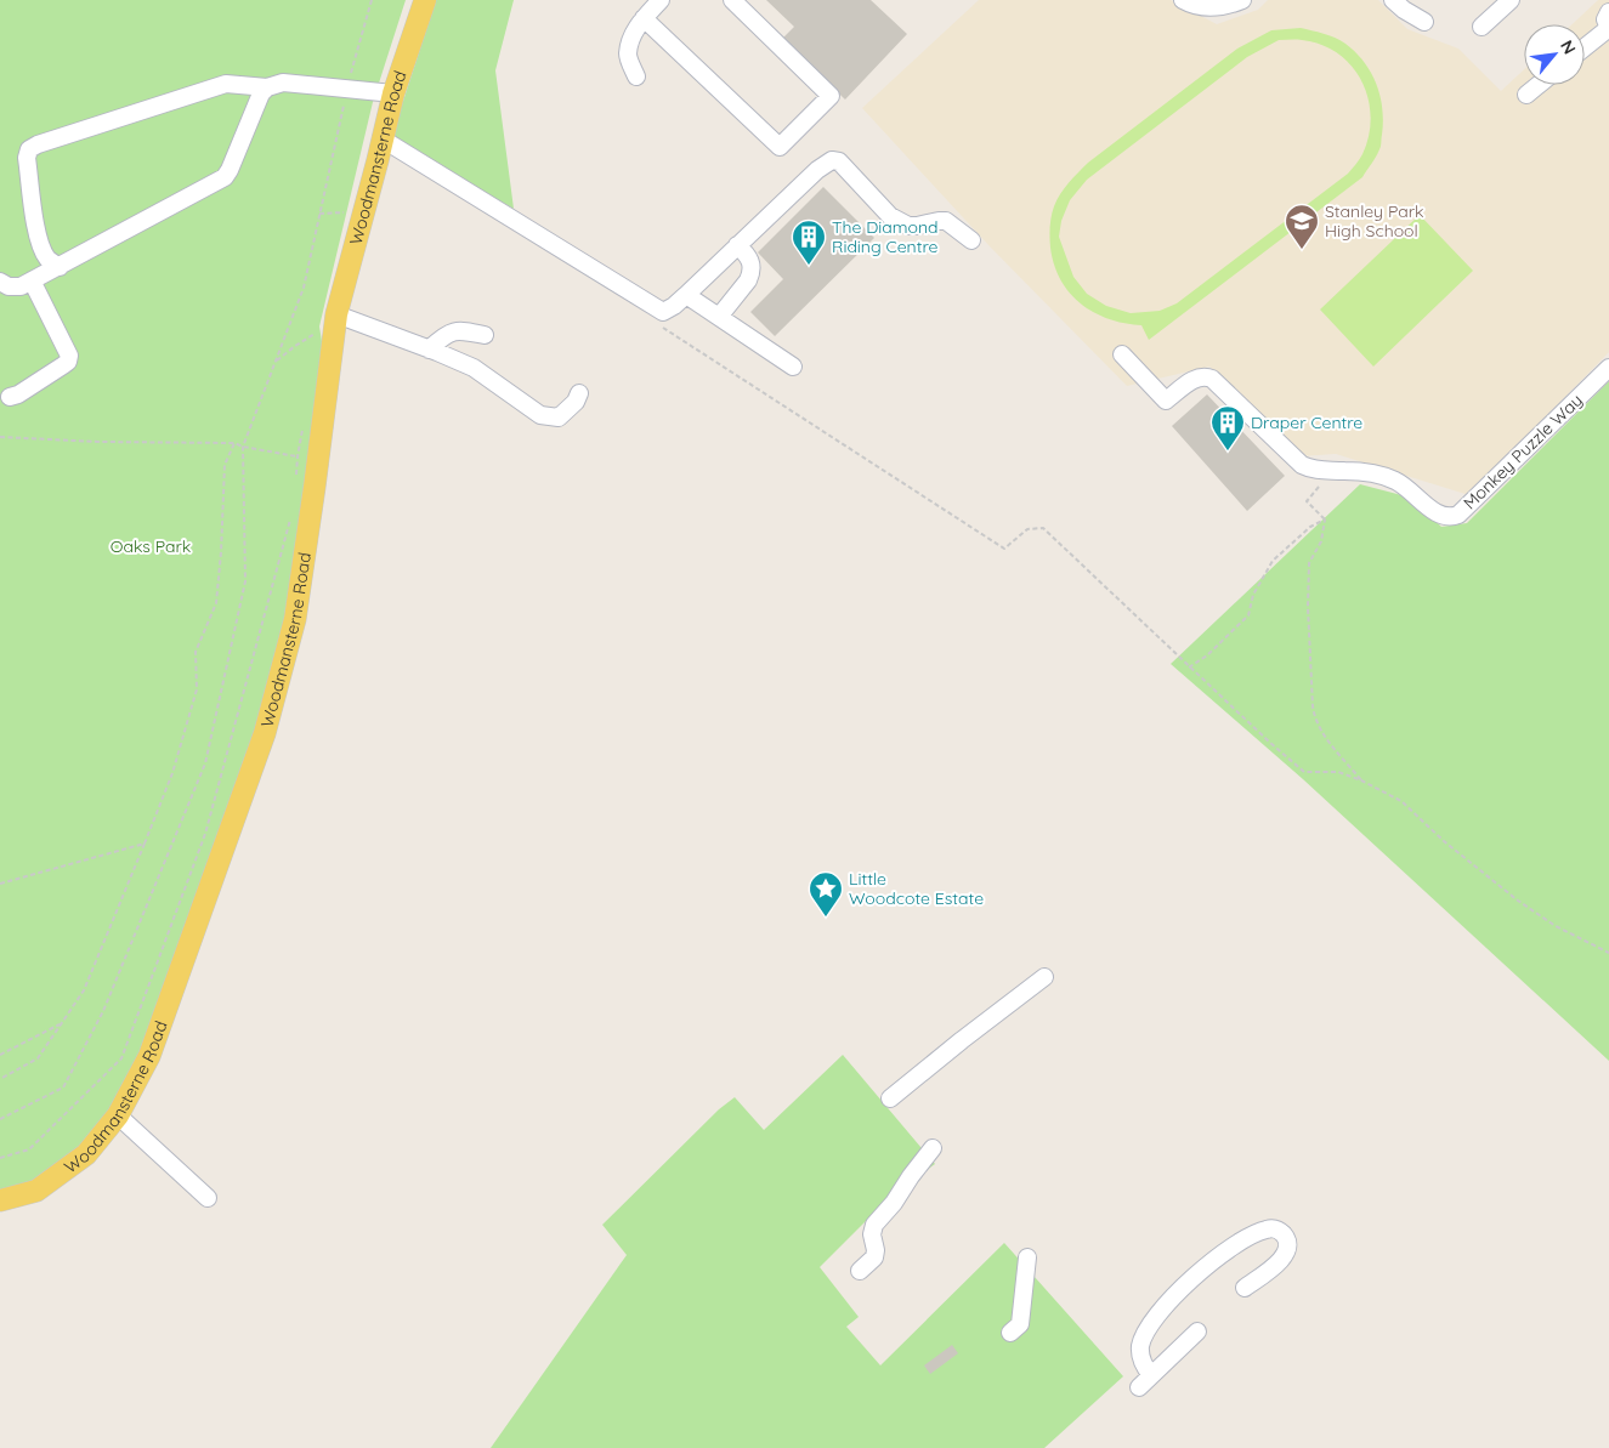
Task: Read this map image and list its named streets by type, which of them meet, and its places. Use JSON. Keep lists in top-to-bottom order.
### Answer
{
  "streets": {
    "main road": ["Woodmansterne Road"],
    "street": ["Monkey Puzzle Way"]
  },
  "parks": ["Oaks Park"],
  "places": {
    "school or university": ["Stanley Park High School"],
    "building": ["The Diamond Riding Centre", "Draper Centre"],
    "place": ["Little Woodcote Estate"]
  },
  "north": "top right"
}
